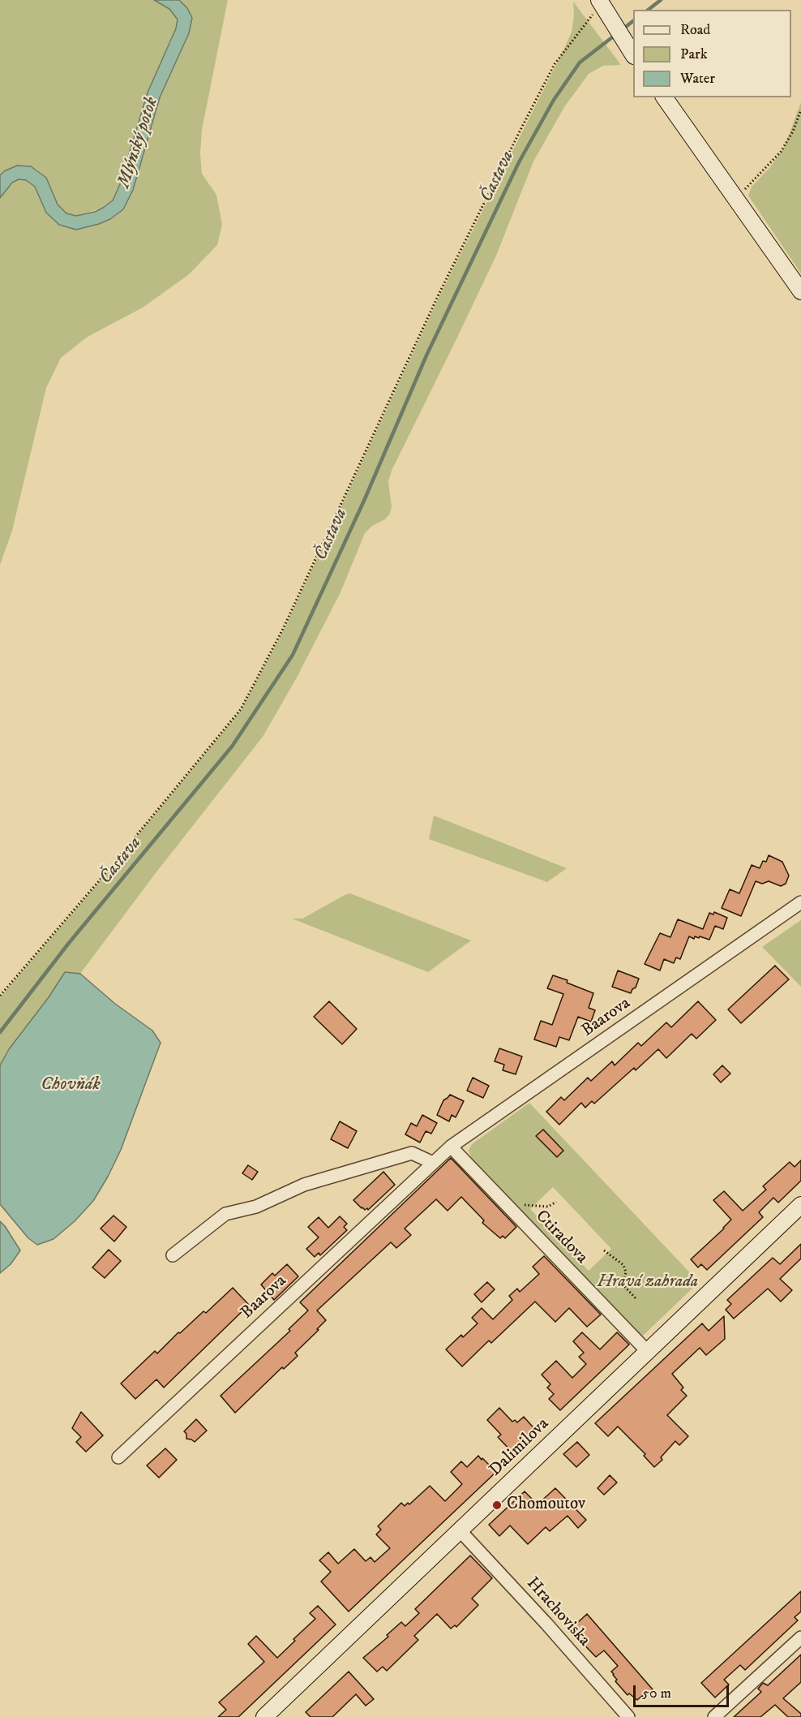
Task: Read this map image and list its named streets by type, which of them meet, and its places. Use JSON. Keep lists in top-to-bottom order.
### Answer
{
  "streets": {
    "main road": ["Dalimilova"],
    "street": ["Baarova", "Ctiradova", "Hrachoviska"]
  },
  "crossings": [
    ["Baarova", "Ctiradova"],
    ["Ctiradova", "Dalimilova"],
    ["Dalimilova", "Hrachoviska"]
  ],
  "water": ["Mlýnský potok", "Častava", "Chovňák"],
  "parks": ["Hravá zahrada"],
  "places": ["Chomoutov"],
  "legend": ["Road", "Park", "Water"],
  "scale_bar": "50 m"
}
